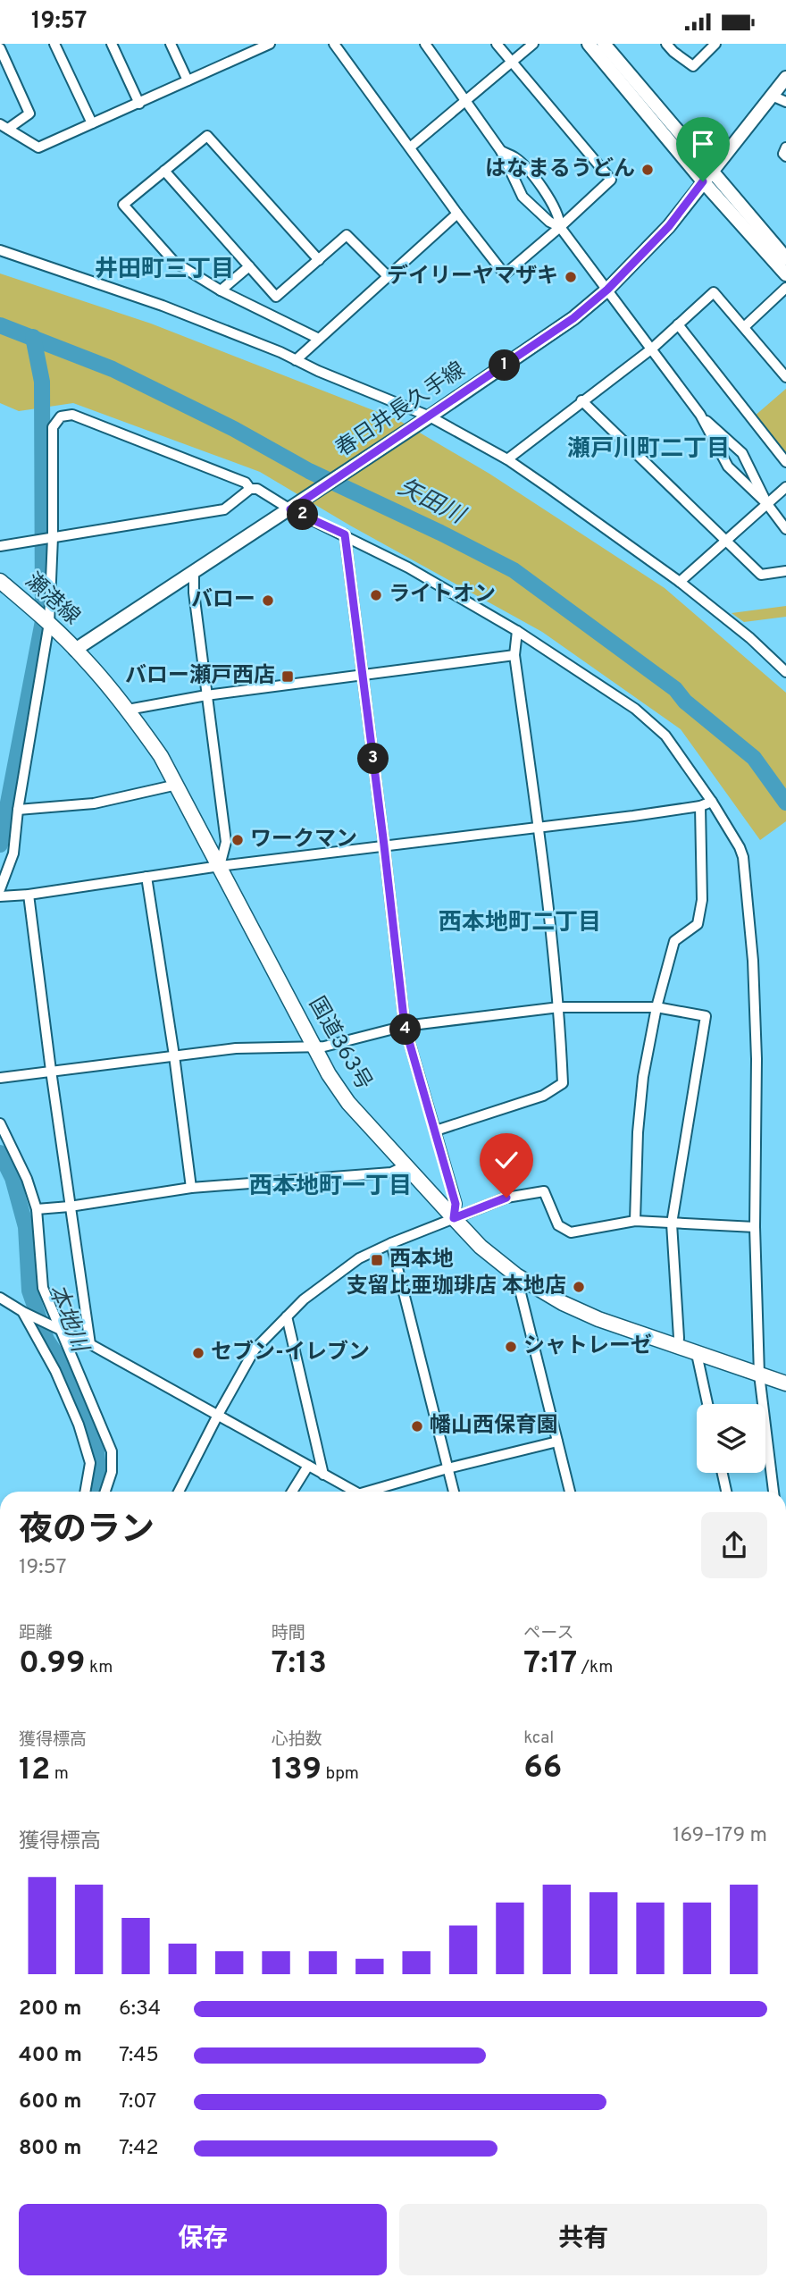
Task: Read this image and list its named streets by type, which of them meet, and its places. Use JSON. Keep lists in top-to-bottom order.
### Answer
{
  "streets": {
    "highway": ["瀬港線", "国道363号"],
    "main road": ["春日井長久手線"]
  },
  "crossings": [
    ["春日井長久手線", "瀬港線"],
    ["春日井長久手線", "国道363号"],
    ["瀬港線", "国道363号"]
  ],
  "districts": [
    "井田町三丁目",
    "瀬戸川町二丁目",
    "西本地町二丁目",
    "西本地町一丁目"
  ],
  "water": ["矢田川", "本地川"],
  "places": {
    "other": [
      "はなまるうどん",
      "デイリーヤマザキ",
      "ライトオン",
      "バロー",
      "ワークマン",
      "支留比亜珈琲店 本地店",
      "シャトレーゼ",
      "セブン-イレブン",
      "幡山西保育園"
    ],
    "transit": ["バロー瀬戸西店", "西本地"]
  },
  "page": {
    "status": "19:57",
    "pins": [
      "1",
      "2",
      "3",
      "4"
    ],
    "heading": ["夜のラン", "19:57"],
    "stats": [
      ["距離", "0.99 km"],
      ["時間", "7:13"],
      ["ペース", "7:17 /km"],
      ["獲得標高", "12 m"],
      ["心拍数", "139 bpm"],
      ["kcal", "66"]
    ],
    "chart": ["獲得標高", "169–179 m"],
    "list": [
      {
        "name": "200 m",
        "note": "6:34"
      },
      {
        "name": "400 m",
        "note": "7:45"
      },
      {
        "name": "600 m",
        "note": "7:07"
      },
      {
        "name": "800 m",
        "note": "7:42"
      }
    ],
    "buttons": ["保存", "共有"]
  }
}
